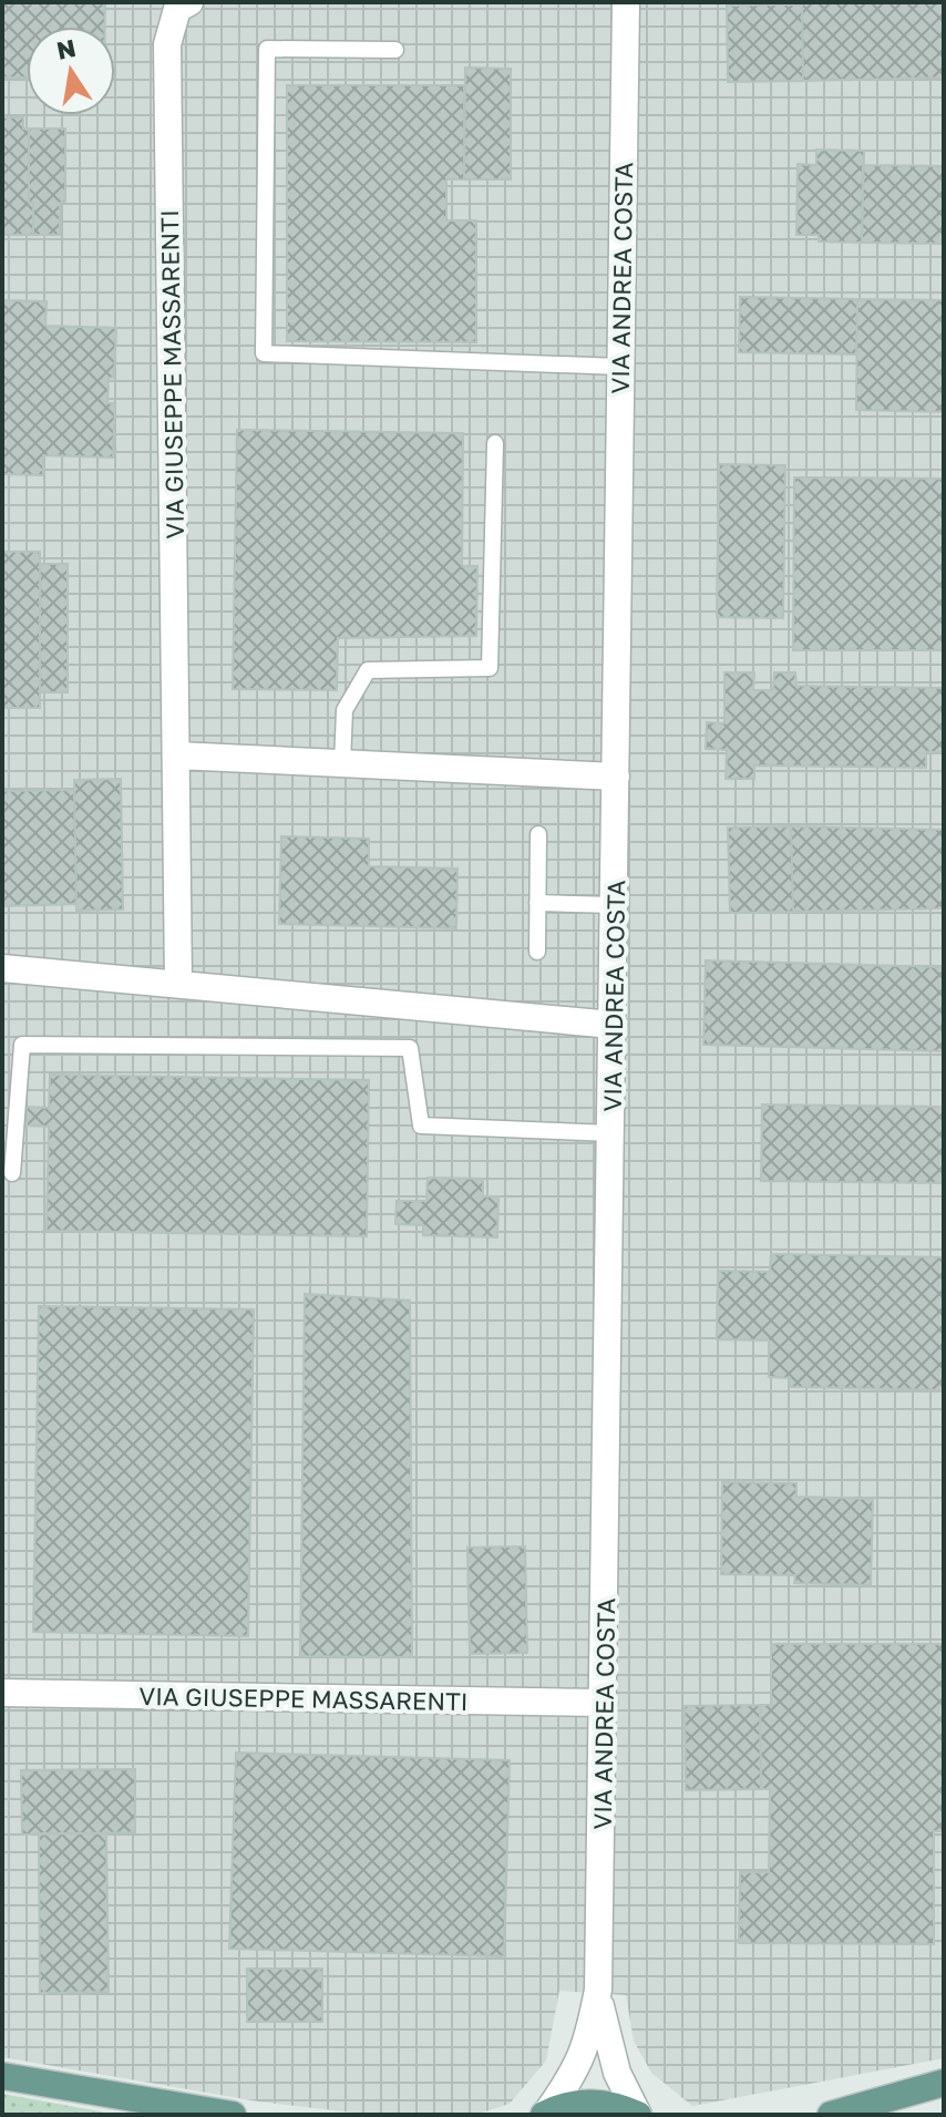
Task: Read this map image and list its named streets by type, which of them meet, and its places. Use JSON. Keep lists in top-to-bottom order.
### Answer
{
  "streets": {
    "street": ["VIA ANDREA COSTA", "VIA GIUSEPPE MASSARENTI"]
  },
  "crossings": [
    ["VIA ANDREA COSTA", "VIA GIUSEPPE MASSARENTI"]
  ],
  "north": "top"
}
